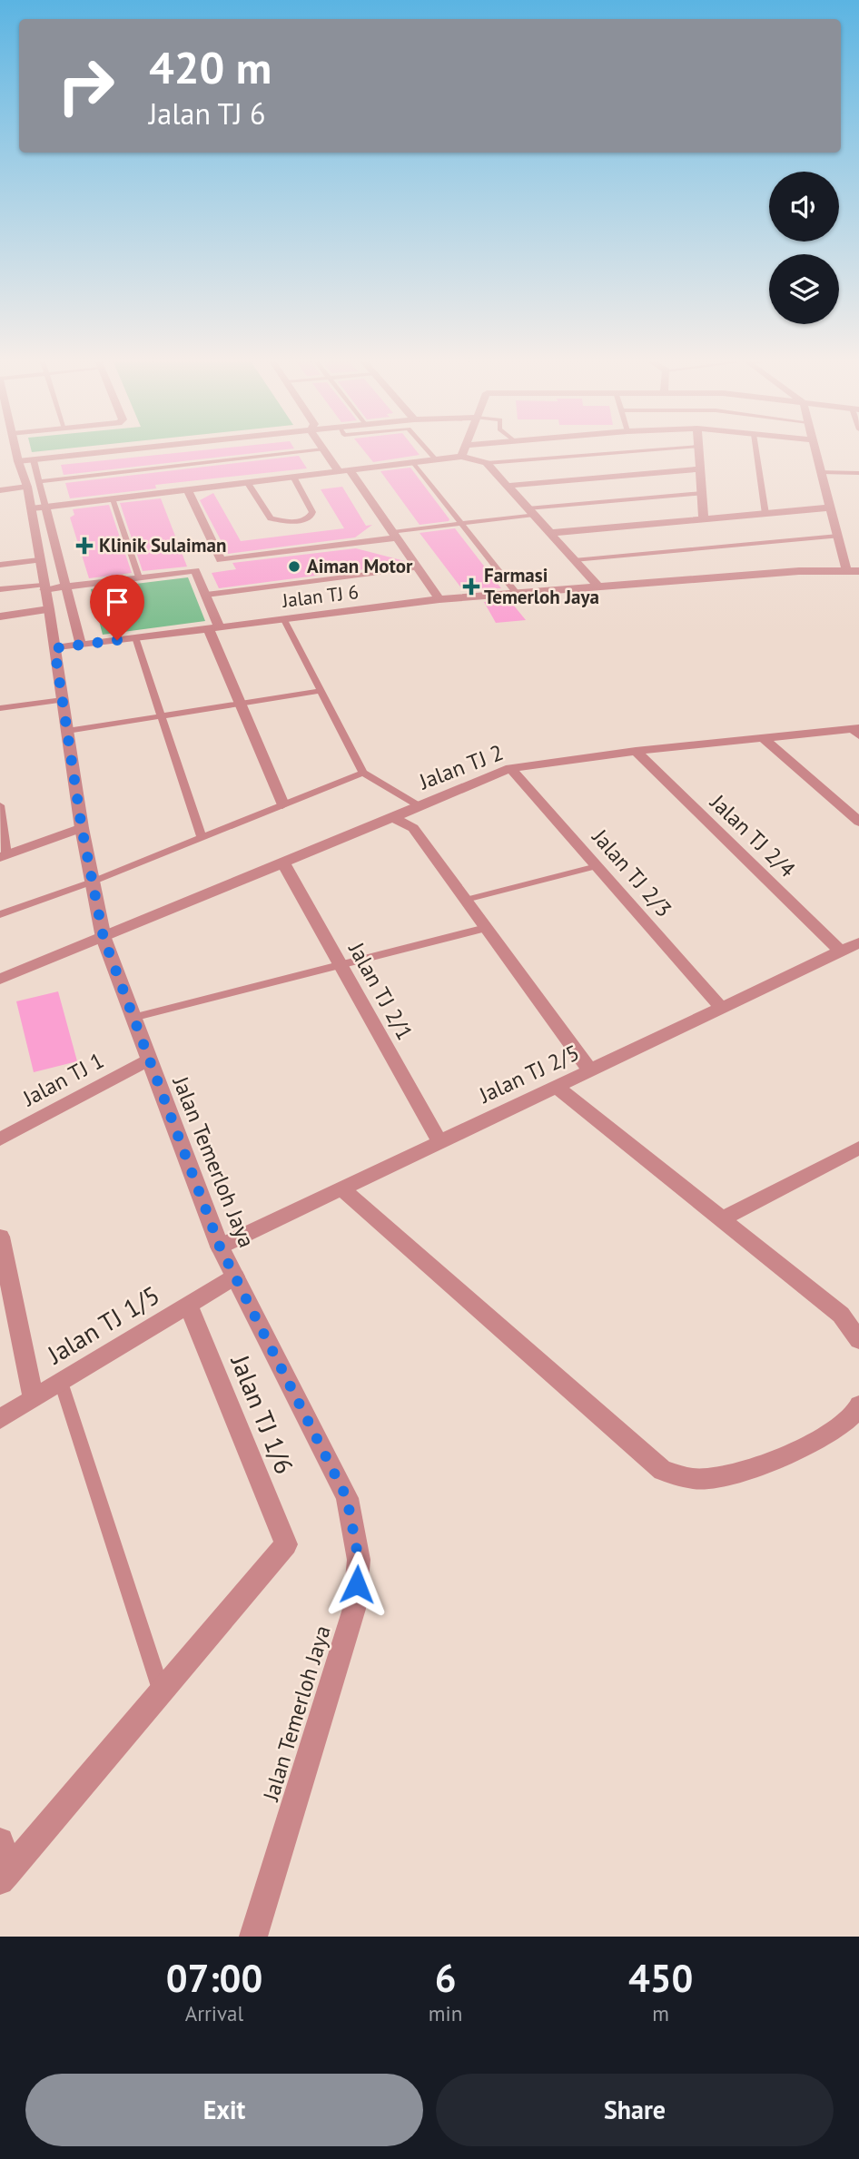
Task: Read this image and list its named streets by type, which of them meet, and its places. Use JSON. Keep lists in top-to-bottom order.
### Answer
{
  "streets": {
    "street": [
      "Jalan TJ 6",
      "Jalan TJ 2",
      "Jalan TJ 2/4",
      "Jalan TJ 2/3",
      "Jalan TJ 2/1",
      "Jalan TJ 2/5",
      "Jalan TJ 1",
      "Jalan Temerloh Jaya",
      "Jalan TJ 1/5",
      "Jalan TJ 1/6"
    ]
  },
  "crossings": [
    ["Jalan TJ 6", "Jalan Temerloh Jaya"],
    ["Jalan TJ 2", "Jalan TJ 2/4"],
    ["Jalan TJ 2", "Jalan TJ 2/3"],
    ["Jalan TJ 2", "Jalan TJ 2/1"],
    ["Jalan TJ 2", "Jalan Temerloh Jaya"],
    ["Jalan TJ 2/4", "Jalan TJ 2/5"],
    ["Jalan TJ 2/3", "Jalan TJ 2/5"],
    ["Jalan TJ 2/1", "Jalan TJ 2/5"],
    ["Jalan TJ 2/5", "Jalan Temerloh Jaya"],
    ["Jalan TJ 1", "Jalan Temerloh Jaya"],
    ["Jalan Temerloh Jaya", "Jalan TJ 1/5"],
    ["Jalan TJ 1/5", "Jalan TJ 1/6"]
  ],
  "places": {
    "health": ["Klinik Sulaiman", "Farmasi Temerloh Jaya"],
    "other": ["Aiman Motor"]
  },
  "page": {
    "turn": ["420 m", "Jalan TJ 6"],
    "eta": [
      "07:00",
      "Arrival",
      "6",
      "min",
      "450",
      "m"
    ],
    "buttons": ["Exit", "Share"]
  }
}
